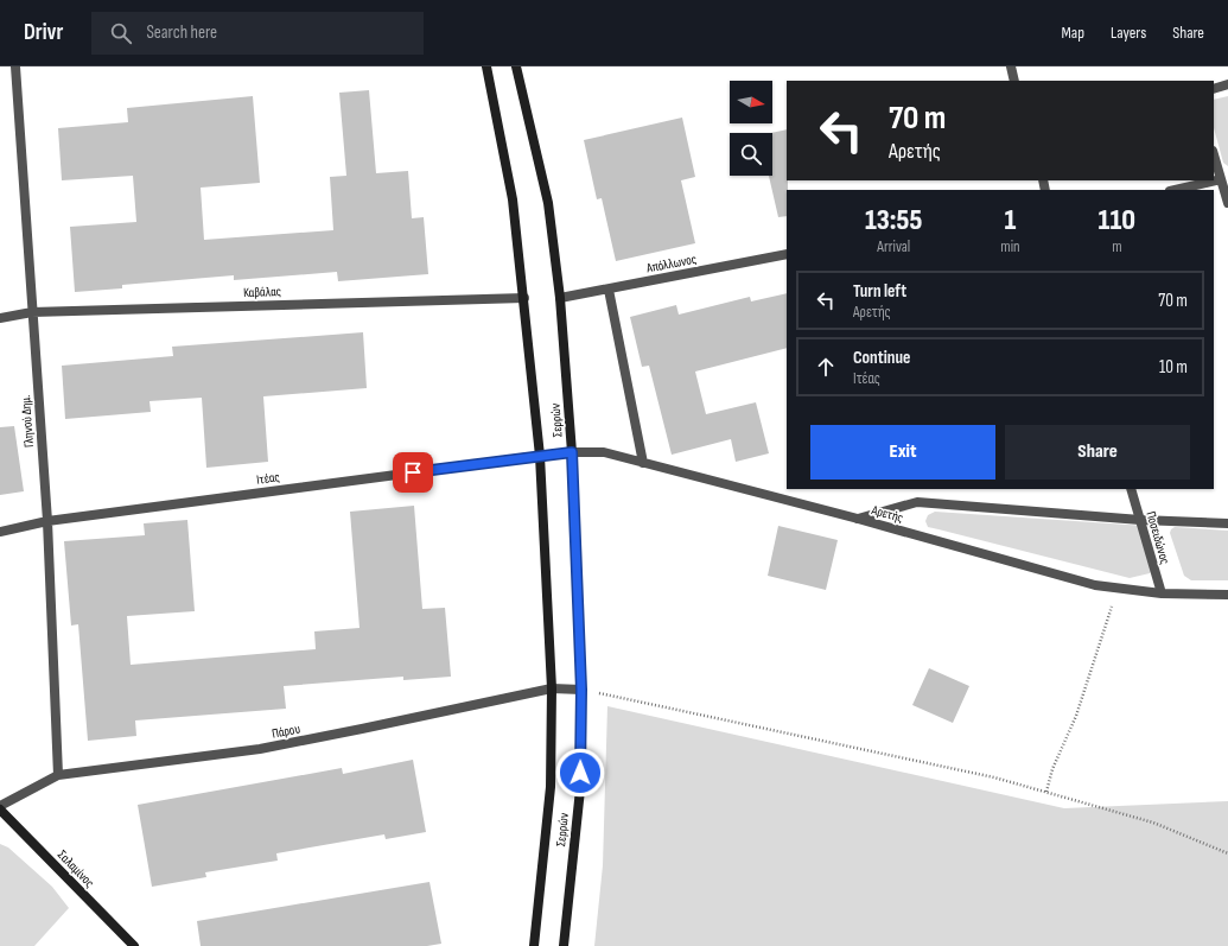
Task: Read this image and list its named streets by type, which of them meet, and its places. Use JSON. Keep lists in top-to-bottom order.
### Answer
{
  "streets": {
    "street": [
      "Απόλλωνος",
      "Καβάλας",
      "Σερρών",
      "Γληνού Δημ.",
      "Ιτέας",
      "Αρετής",
      "Ποσειδώνος",
      "Πάρου",
      "Σαλαμίνος"
    ]
  },
  "crossings": [
    ["Απόλλωνος", "Σερρών"],
    ["Καβάλας", "Σερρών"],
    ["Καβάλας", "Γληνού Δημ."],
    ["Σερρών", "Ιτέας"],
    ["Σερρών", "Αρετής"],
    ["Σερρών", "Πάρου"],
    ["Γληνού Δημ.", "Ιτέας"],
    ["Γληνού Δημ.", "Πάρου"],
    ["Ιτέας", "Αρετής"],
    ["Αρετής", "Ποσειδώνος"],
    ["Πάρου", "Σαλαμίνος"]
  ],
  "north": "right",
  "page": {
    "header": "Drivr",
    "search": "Search here",
    "nav": ["Map", "Layers", "Share"],
    "turn": ["70 m", "Αρετής"],
    "eta": [
      "13:55",
      "Arrival",
      "1",
      "min",
      "110",
      "m"
    ],
    "list": [
      {
        "name": "Turn left",
        "note": "Αρετής",
        "value": "70 m"
      },
      {
        "name": "Continue",
        "note": "Ιτέας",
        "value": "10 m"
      }
    ],
    "buttons": ["Exit", "Share"]
  }
}
